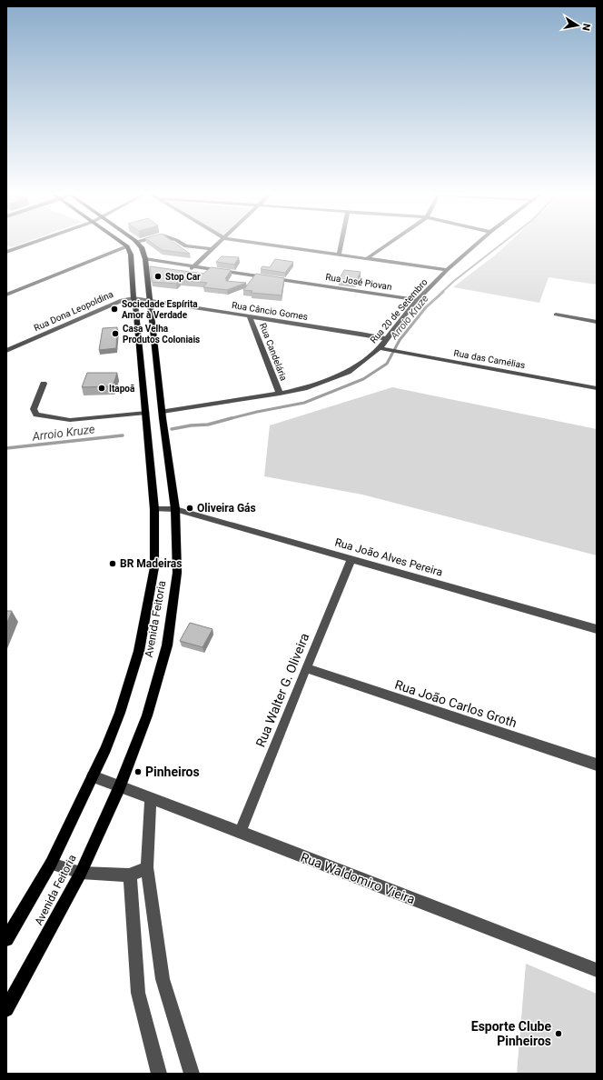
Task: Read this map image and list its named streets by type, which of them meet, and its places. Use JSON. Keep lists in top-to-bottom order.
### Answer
{
  "streets": {
    "main road": ["Avenida Feitoria"],
    "street": [
      "Rua José Piovan",
      "Rua Dona Leopoldina",
      "Rua Câncio Gomes",
      "Rua 20 de Setembro",
      "Rua Candelária",
      "Rua das Camélias",
      "Rua João Alves Pereira",
      "Rua Walter G. Oliveira",
      "Rua João Carlos Groth",
      "Rua Waldomiro Vieira"
    ]
  },
  "crossings": [
    ["Rua José Piovan", "Rua 20 de Setembro"],
    ["Rua José Piovan", "Avenida Feitoria"],
    ["Rua Dona Leopoldina", "Rua Câncio Gomes"],
    ["Rua Dona Leopoldina", "Avenida Feitoria"],
    ["Rua Câncio Gomes", "Rua 20 de Setembro"],
    ["Rua Câncio Gomes", "Rua Candelária"],
    ["Rua Câncio Gomes", "Avenida Feitoria"],
    ["Rua 20 de Setembro", "Rua Candelária"],
    ["Rua 20 de Setembro", "Rua das Camélias"],
    ["Rua 20 de Setembro", "Avenida Feitoria"],
    ["Rua João Alves Pereira", "Avenida Feitoria"],
    ["Rua João Alves Pereira", "Rua Walter G. Oliveira"],
    ["Avenida Feitoria", "Rua Waldomiro Vieira"],
    ["Rua Walter G. Oliveira", "Rua João Carlos Groth"],
    ["Rua Walter G. Oliveira", "Rua Waldomiro Vieira"]
  ],
  "water": ["Arroio Kruze"],
  "places": [
    "Stop Car",
    "Sociedade Espírita Amor à Verdade",
    "Casa Velha Produtos Coloniais",
    "Itapoã",
    "Oliveira Gás",
    "BR Madeiras",
    "Pinheiros",
    "Esporte Clube Pinheiros"
  ],
  "north": "right"
}
